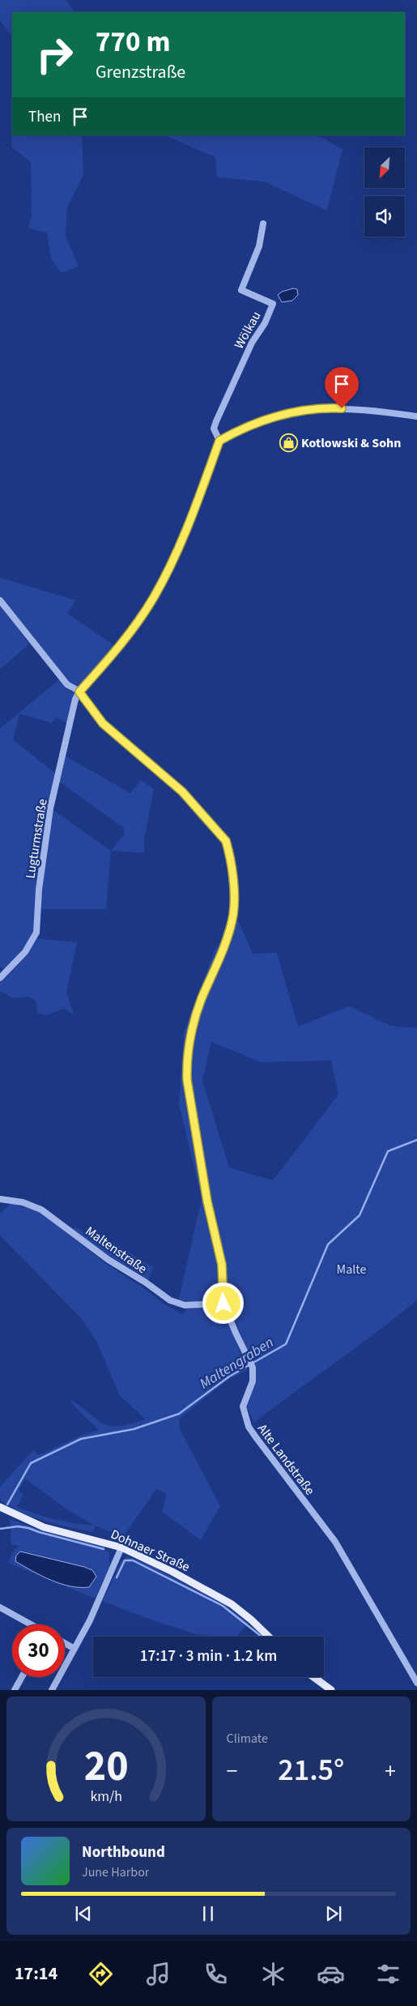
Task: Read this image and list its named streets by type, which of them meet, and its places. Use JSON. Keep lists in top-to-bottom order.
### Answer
{
  "streets": {
    "main road": ["Dohnaer Straße"],
    "street": [
      "Wölkau",
      "Lugturmstraße",
      "Maltenstraße",
      "Alte Landstraße"
    ]
  },
  "crossings": [
    ["Lugturmstraße", "Alte Landstraße"],
    ["Maltenstraße", "Alte Landstraße"]
  ],
  "water": ["Maltengraben"],
  "parks": ["Malte"],
  "places": {
    "shop": ["Kotlowski & Sohn"]
  },
  "north": "bottom left",
  "page": {
    "turn": ["770 m", "Grenzstraße"],
    "then": "Then",
    "limit": "30",
    "trip": "17:17 · 3 min · 1.2 km",
    "tile": "Climate",
    "heat": ["−", "21.5°", "+"],
    "song": ["Northbound", "June Harbor"],
    "tabs": "17:14",
    "gauge": ["20", "km/h"]
  }
}
